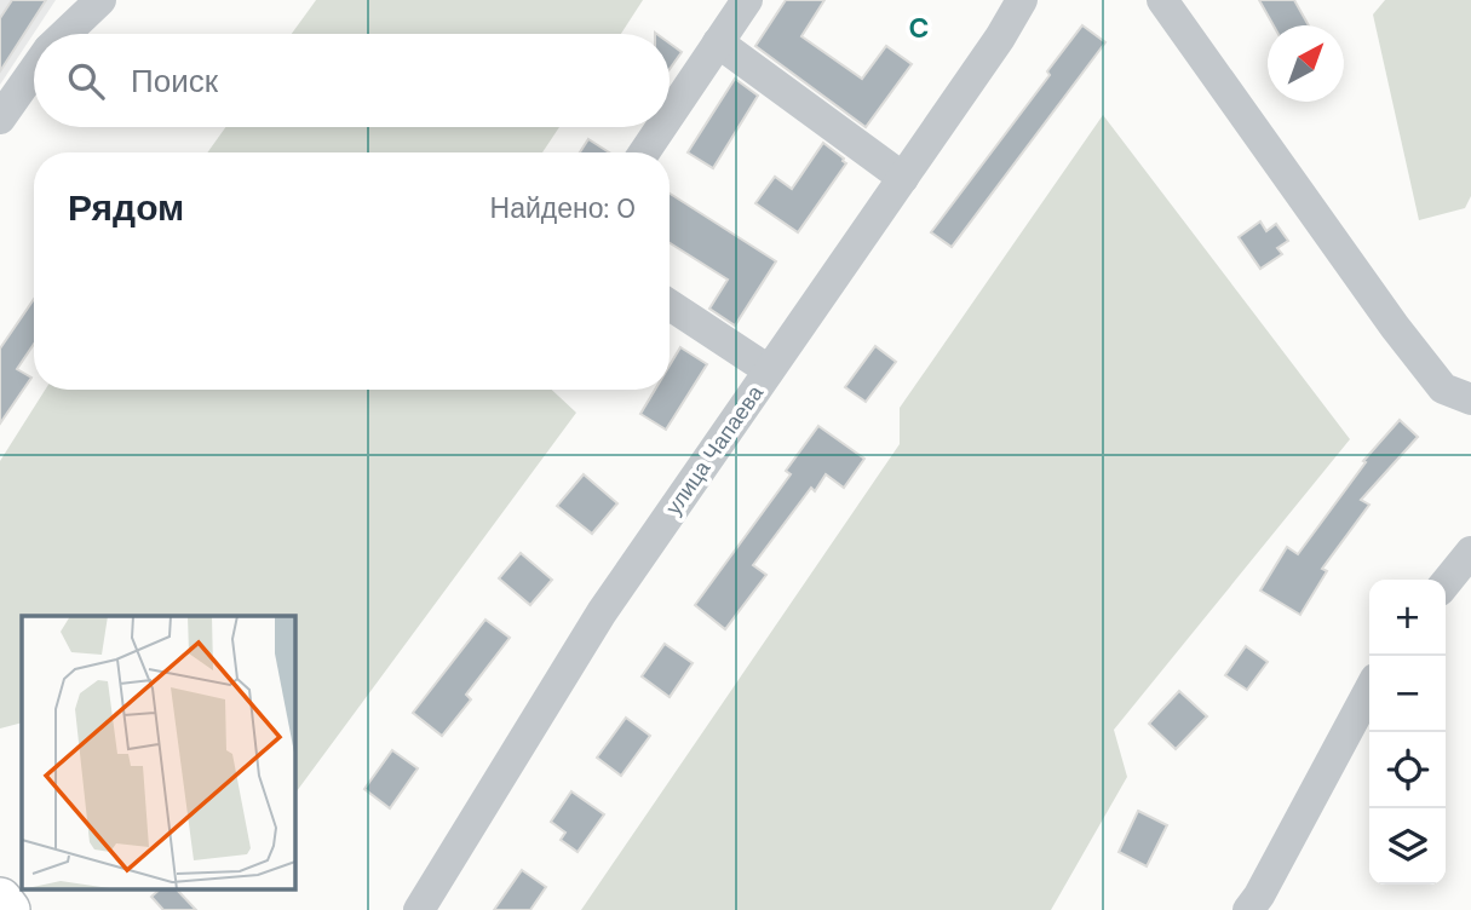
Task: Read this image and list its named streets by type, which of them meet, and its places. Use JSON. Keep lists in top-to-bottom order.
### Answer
{
  "streets": {
    "street": ["улица Чапаева"]
  },
  "north": "top right",
  "page": {
    "search": "Поиск",
    "heading": ["Рядом", "Найдено: 0"],
    "map_buttons": ["+", "−"]
  },
  "grid": {
    "columns": ["C"]
  }
}
